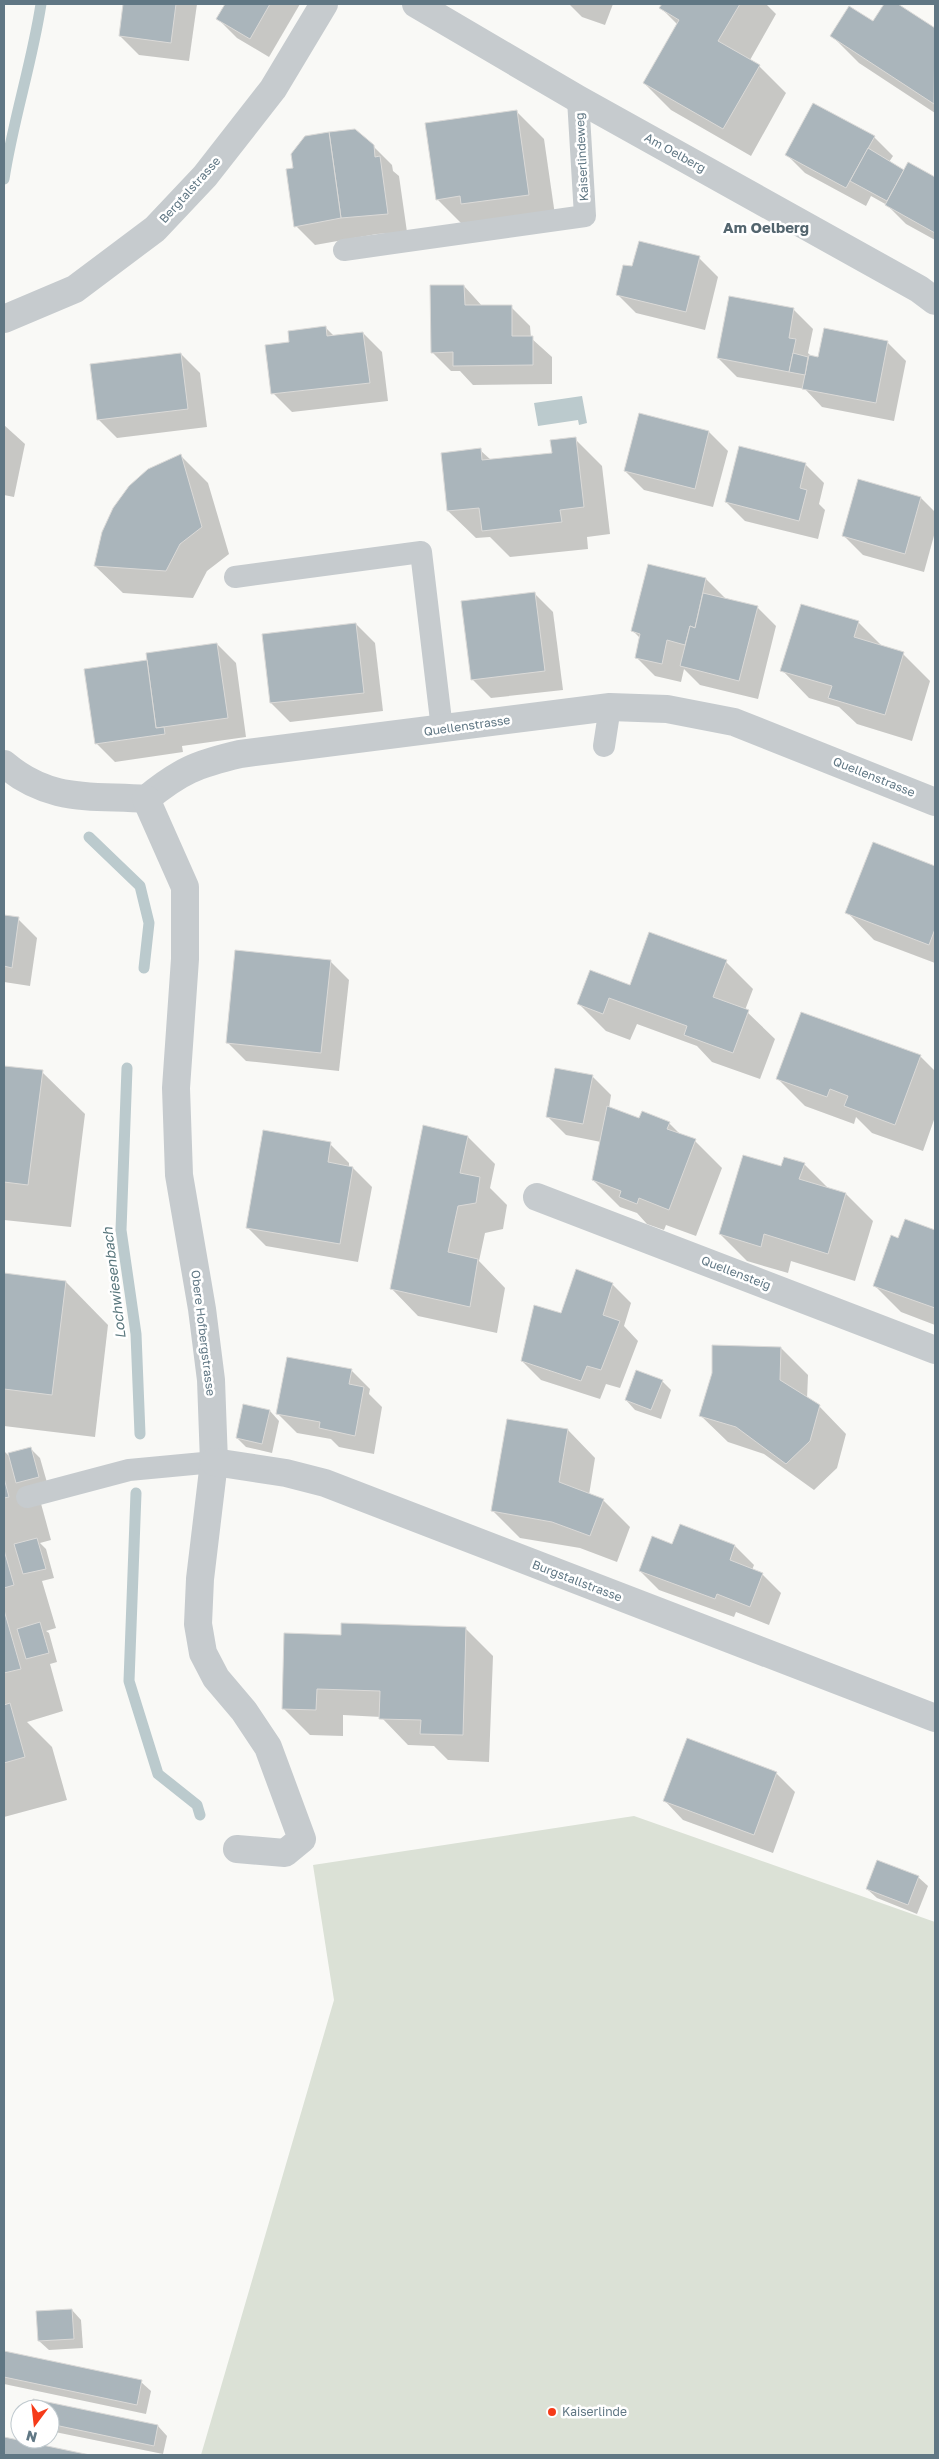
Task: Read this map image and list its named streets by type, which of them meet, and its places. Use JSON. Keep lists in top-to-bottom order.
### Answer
{
  "streets": {
    "street": [
      "Am Oelberg",
      "Bergtalstrasse",
      "Quellenstrasse",
      "Quellensteig",
      "Obere Hofbergstrasse",
      "Burgstallstrasse"
    ],
    "lane": ["Kaiserlindeweg"]
  },
  "crossings": [
    ["Am Oelberg", "Kaiserlindeweg"],
    ["Quellenstrasse", "Obere Hofbergstrasse"],
    ["Obere Hofbergstrasse", "Burgstallstrasse"]
  ],
  "districts": ["Am Oelberg"],
  "water": ["Lochwiesenbach"],
  "places": ["Kaiserlinde"],
  "north": "bottom"
}
